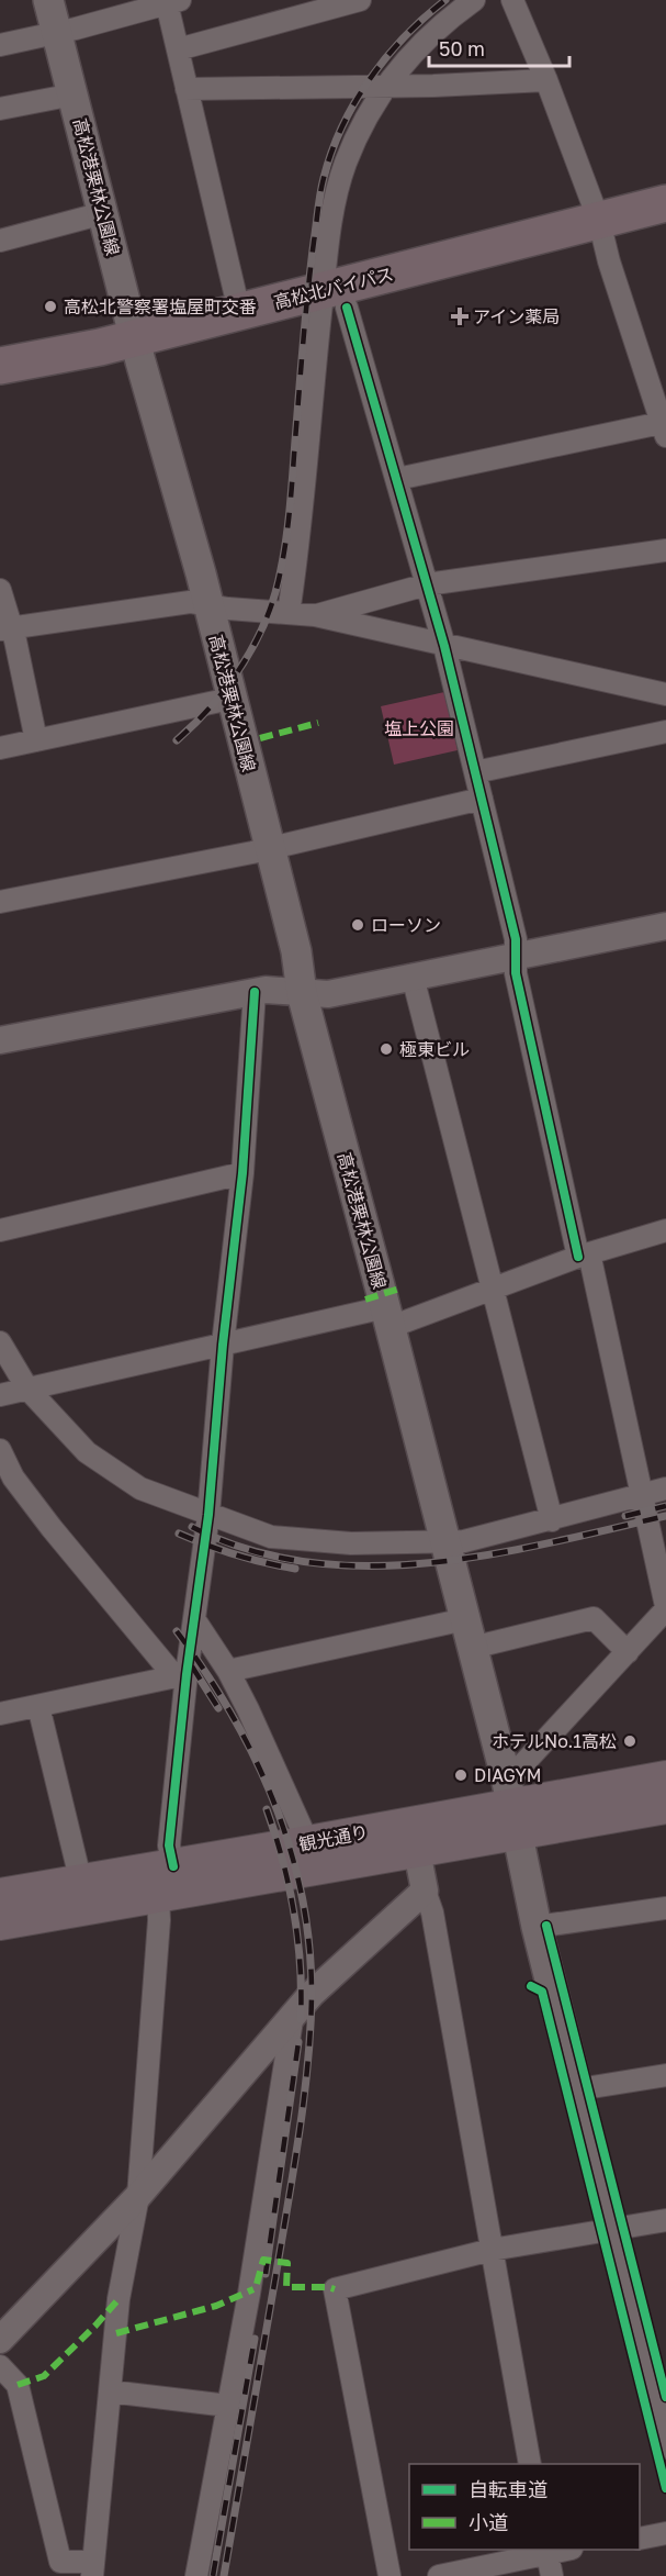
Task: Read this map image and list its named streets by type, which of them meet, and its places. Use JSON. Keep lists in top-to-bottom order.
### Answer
{
  "streets": {
    "highway": ["高松北バイパス"],
    "main road": ["高松港栗林公園線", "観光通り"]
  },
  "crossings": [
    ["高松港栗林公園線", "高松北バイパス"],
    ["高松港栗林公園線", "観光通り"]
  ],
  "parks": ["塩上公園"],
  "places": {
    "other": [
      "高松北警察署塩屋町交番",
      "ローソン",
      "極東ビル",
      "ホテルNo.1高松",
      "DIAGYM"
    ],
    "health": ["アイン薬局"]
  },
  "legend": ["自転車道", "小道"],
  "scale_bar": "50 m"
}
